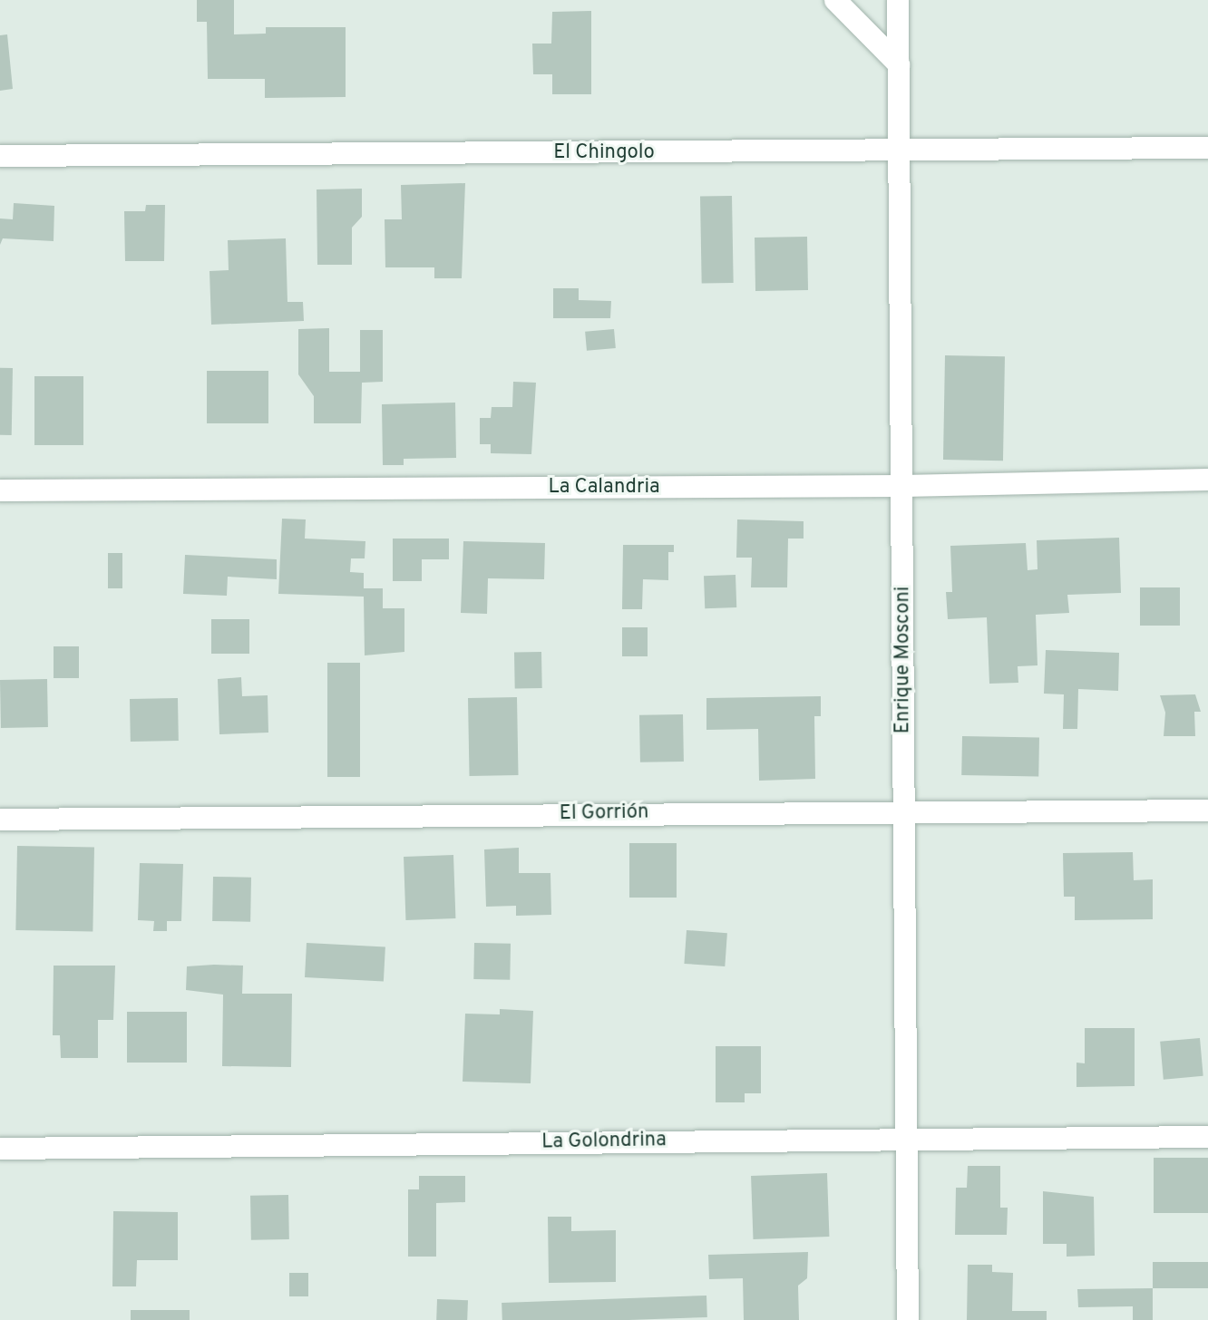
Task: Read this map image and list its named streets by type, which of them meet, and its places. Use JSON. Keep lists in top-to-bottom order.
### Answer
{
  "streets": {
    "street": [
      "El Chingolo",
      "La Calandria",
      "Enrique Mosconi",
      "El Gorrión",
      "La Golondrina"
    ]
  },
  "crossings": [
    ["El Chingolo", "Enrique Mosconi"],
    ["La Calandria", "Enrique Mosconi"],
    ["Enrique Mosconi", "El Gorrión"],
    ["Enrique Mosconi", "La Golondrina"]
  ]
}
